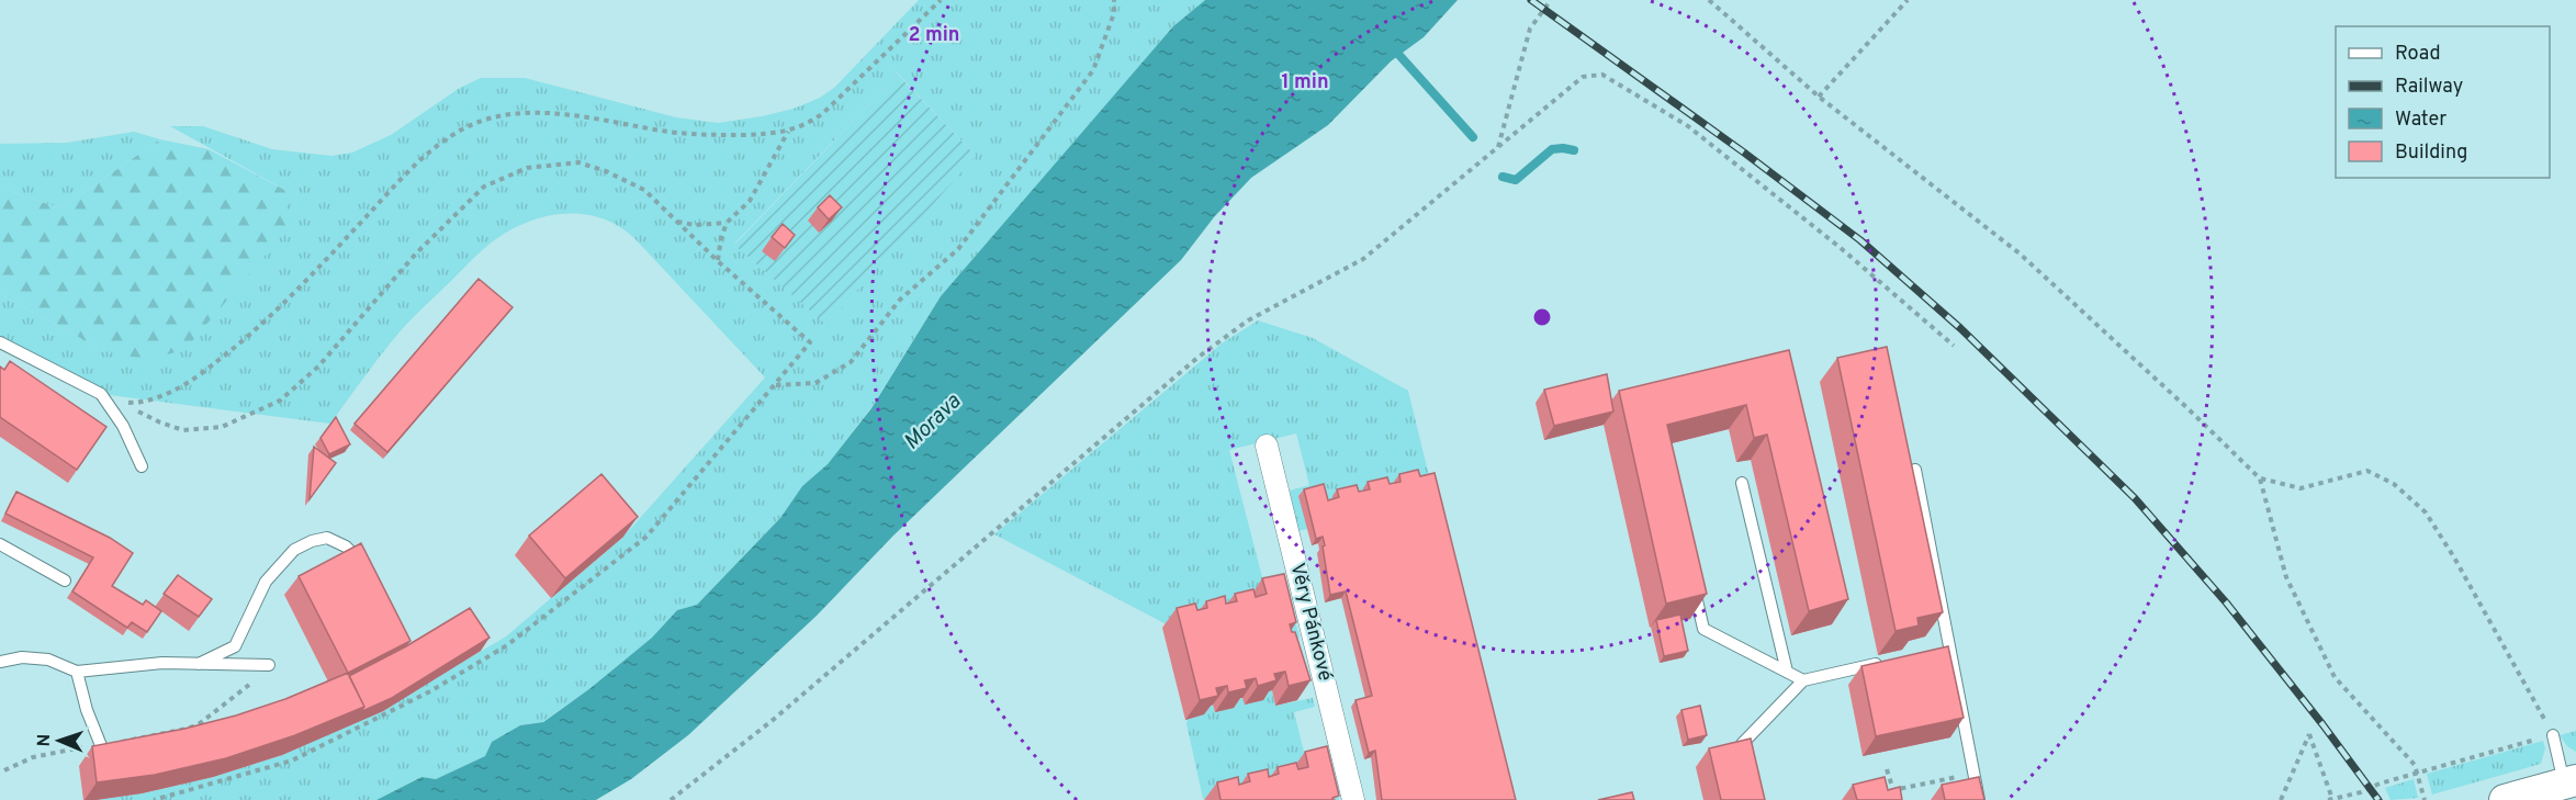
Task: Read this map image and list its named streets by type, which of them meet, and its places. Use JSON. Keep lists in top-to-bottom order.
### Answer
{
  "streets": {
    "street": ["Věry Pánkové"]
  },
  "water": ["Morava"],
  "legend": [
    "Road",
    "Railway",
    "Water",
    "Building"
  ],
  "north": "left",
  "rings": ["2 min", "1 min"]
}
